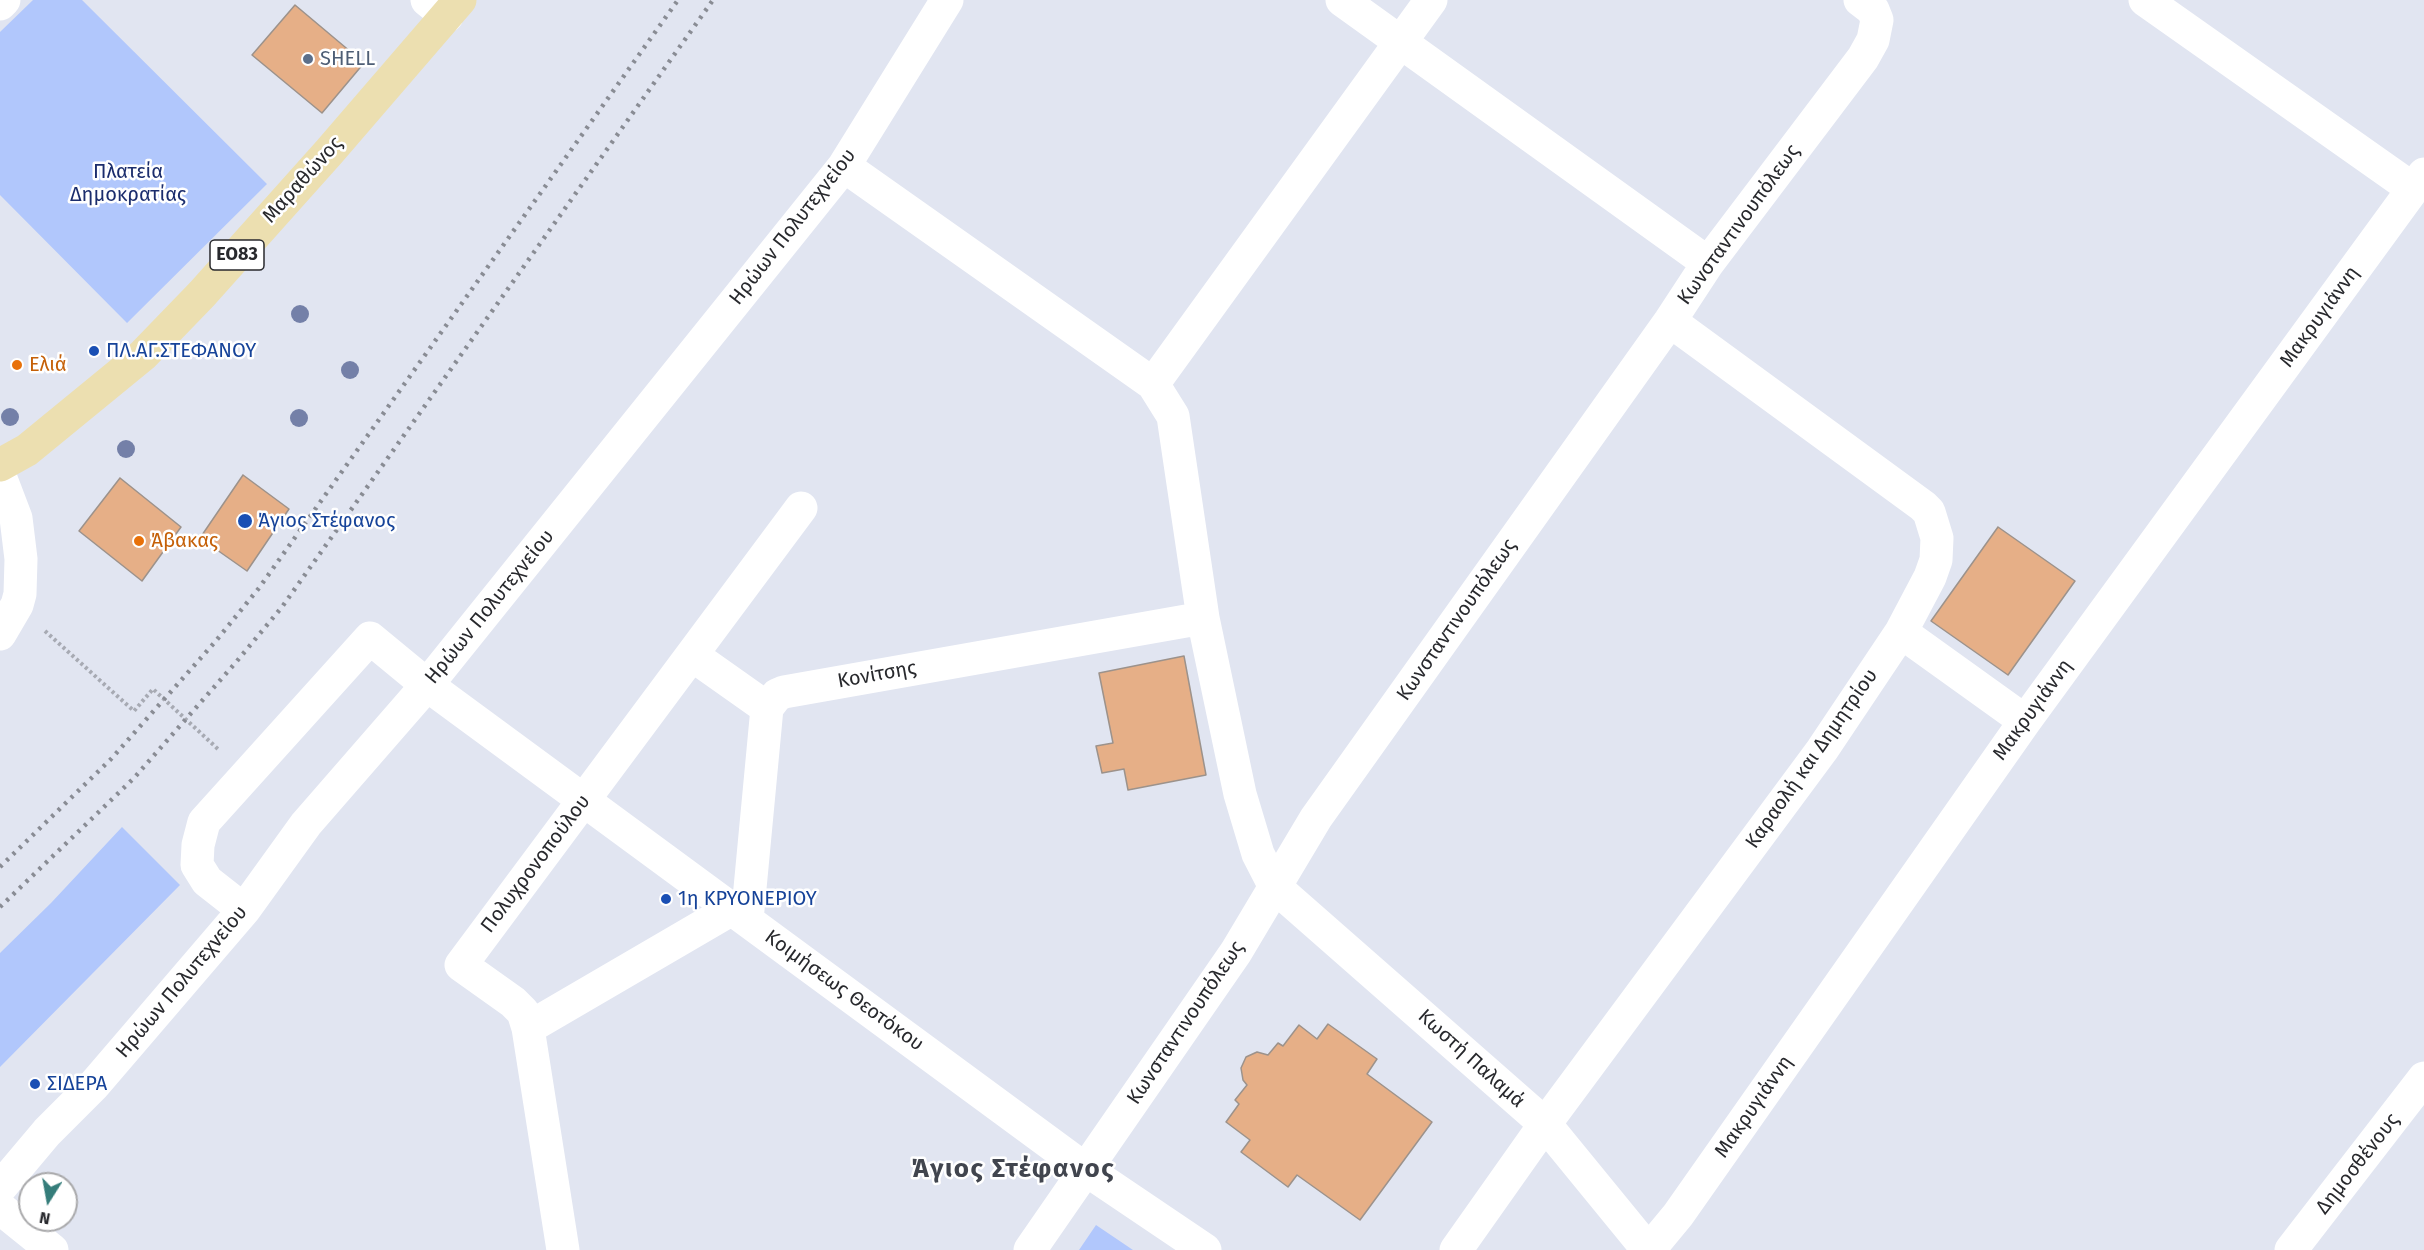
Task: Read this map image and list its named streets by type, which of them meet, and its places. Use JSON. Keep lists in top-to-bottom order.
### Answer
{
  "streets": {
    "main road": ["Μαραθώνος", "ΕΟ83"],
    "street": [
      "Κωνσταντινουπόλεως",
      "Ηρώων Πολυτεχνείου",
      "Μακρυγιάννη",
      "Κονίτσης",
      "Καραολή και Δημητρίου",
      "Πολυχρονοπούλου",
      "Κοιμήσεως Θεοτόκου",
      "Κωστή Παλαμά",
      "Δημοσθένους"
    ]
  },
  "crossings": [
    ["Κωνσταντινουπόλεως", "Καραολή και Δημητρίου"],
    ["Κωνσταντινουπόλεως", "Κοιμήσεως Θεοτόκου"],
    ["Κωνσταντινουπόλεως", "Κωστή Παλαμά"],
    ["Ηρώων Πολυτεχνείου", "Κοιμήσεως Θεοτόκου"],
    ["Μακρυγιάννη", "Κωστή Παλαμά"],
    ["Καραολή και Δημητρίου", "Κωστή Παλαμά"],
    ["Πολυχρονοπούλου", "Κοιμήσεως Θεοτόκου"]
  ],
  "districts": ["Άγιος Στέφανος"],
  "parks": ["Πλατεία Δημοκρατίας"],
  "places": [
    "SHELL",
    "ΠΛ.ΑΓ.ΣΤΕΦΑΝΟΥ",
    "Ελιά",
    "Άγιος Στέφανος",
    "Άβακας",
    "1η ΚΡΥΟΝΕΡΙΟΥ",
    "ΣΙΔΕΡΑ"
  ],
  "north": "bottom"
}
